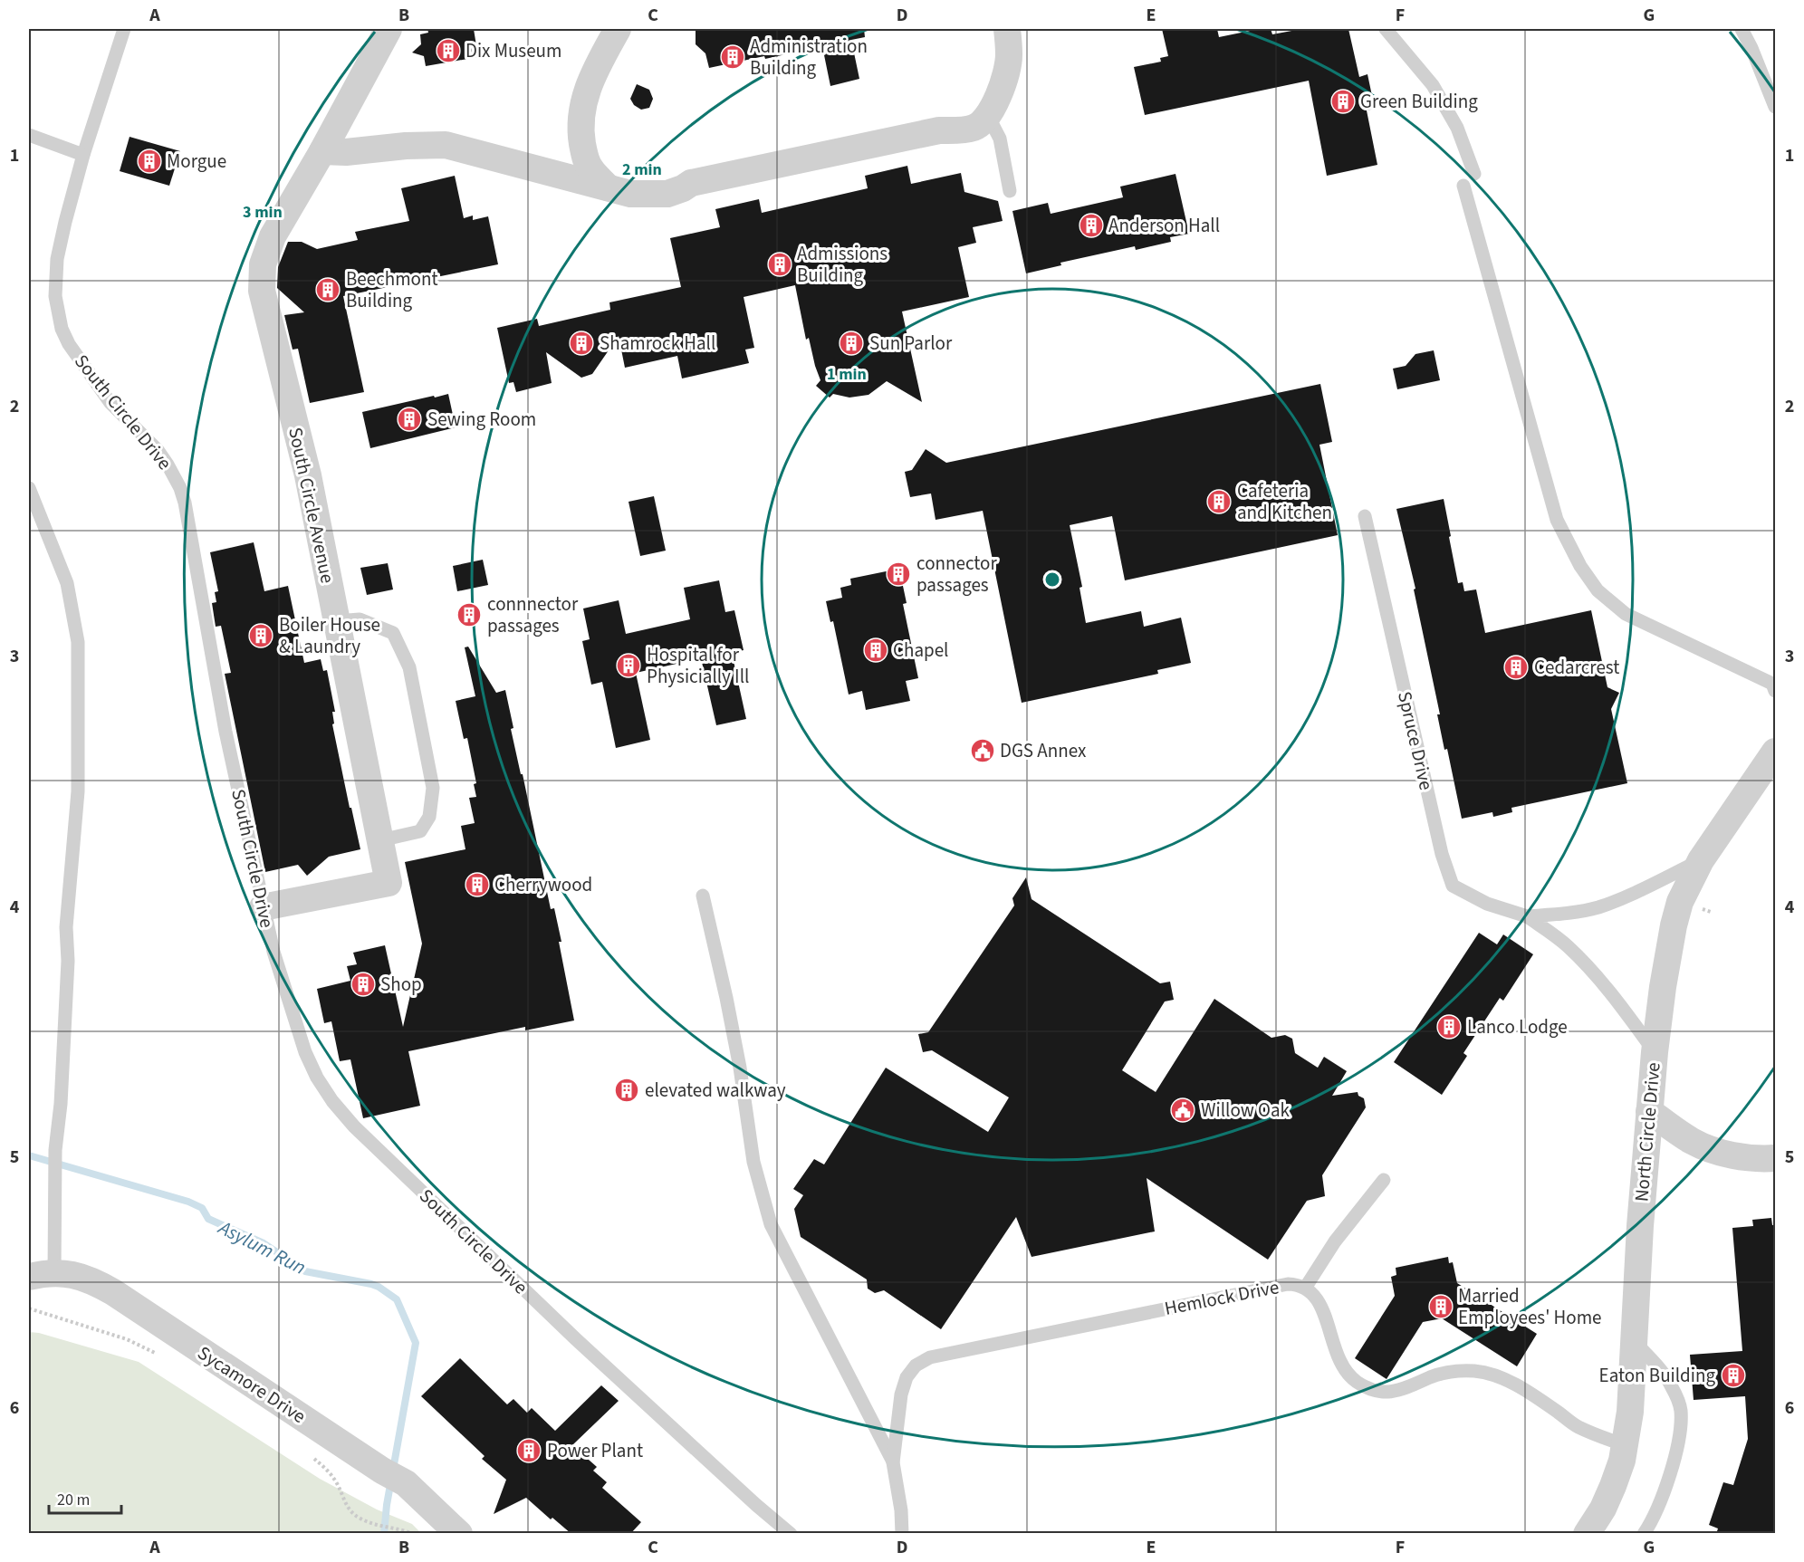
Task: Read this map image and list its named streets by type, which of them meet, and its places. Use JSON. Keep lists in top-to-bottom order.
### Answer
{
  "streets": {
    "street": ["South Circle Avenue", "North Circle Drive", "Sycamore Drive"],
    "lane": ["South Circle Drive", "Spruce Drive", "Hemlock Drive"]
  },
  "crossings": [
    ["South Circle Drive", "South Circle Avenue"],
    ["Spruce Drive", "North Circle Drive"],
    ["North Circle Drive", "Hemlock Drive"]
  ],
  "water": ["Asylum Run"],
  "places": {
    "building": [
      "Dix Museum",
      "Administration Building",
      "Green Building",
      "Morgue",
      "Anderson Hall",
      "Admissions Building",
      "Beechmont Building",
      "Shamrock Hall",
      "Sun Parlor",
      "Sewing Room",
      "Cafeteria and Kitchen",
      "connector passages",
      "connnector passages",
      "Boiler House & Laundry",
      "Chapel",
      "Hospital for Physicially Ill",
      "Cedarcrest",
      "Cherrywood",
      "Shop",
      "Lanco Lodge",
      "elevated walkway",
      "Married Employees' Home",
      "Eaton Building",
      "Power Plant"
    ],
    "public building": ["DGS Annex", "Willow Oak"]
  },
  "scale_bar": "20 m",
  "grid": {
    "columns": [
      "A",
      "B",
      "C",
      "D",
      "E",
      "F",
      "G"
    ],
    "rows": [
      "1",
      "2",
      "3",
      "4",
      "5",
      "6"
    ]
  },
  "rings": ["2 min", "3 min", "1 min"]
}
